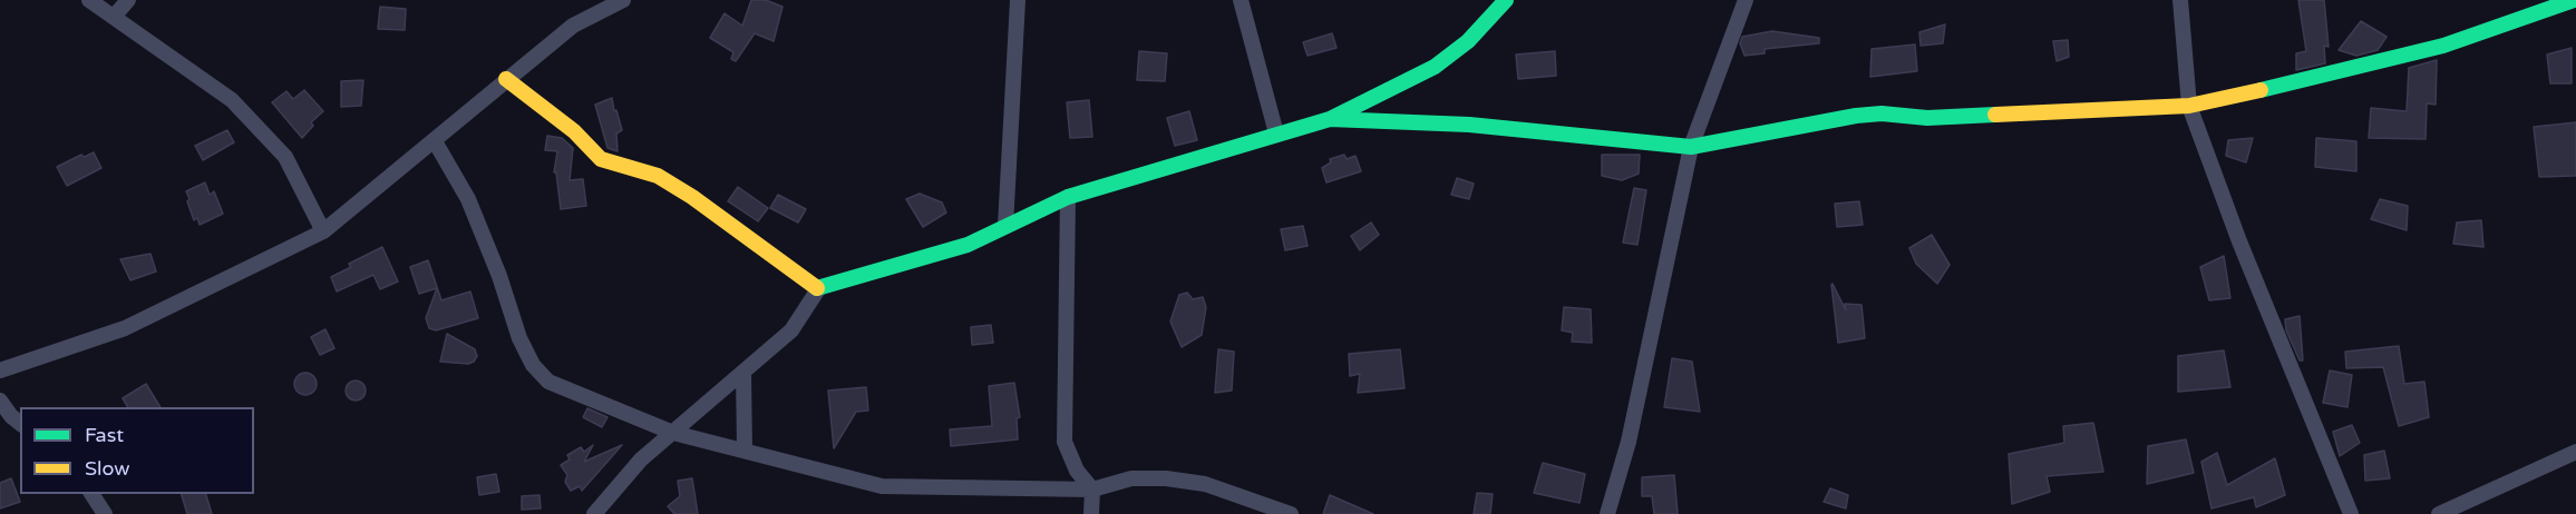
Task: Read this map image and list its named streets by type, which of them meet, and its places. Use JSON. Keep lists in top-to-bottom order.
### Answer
{
  "legend": ["Fast", "Slow"]
}
